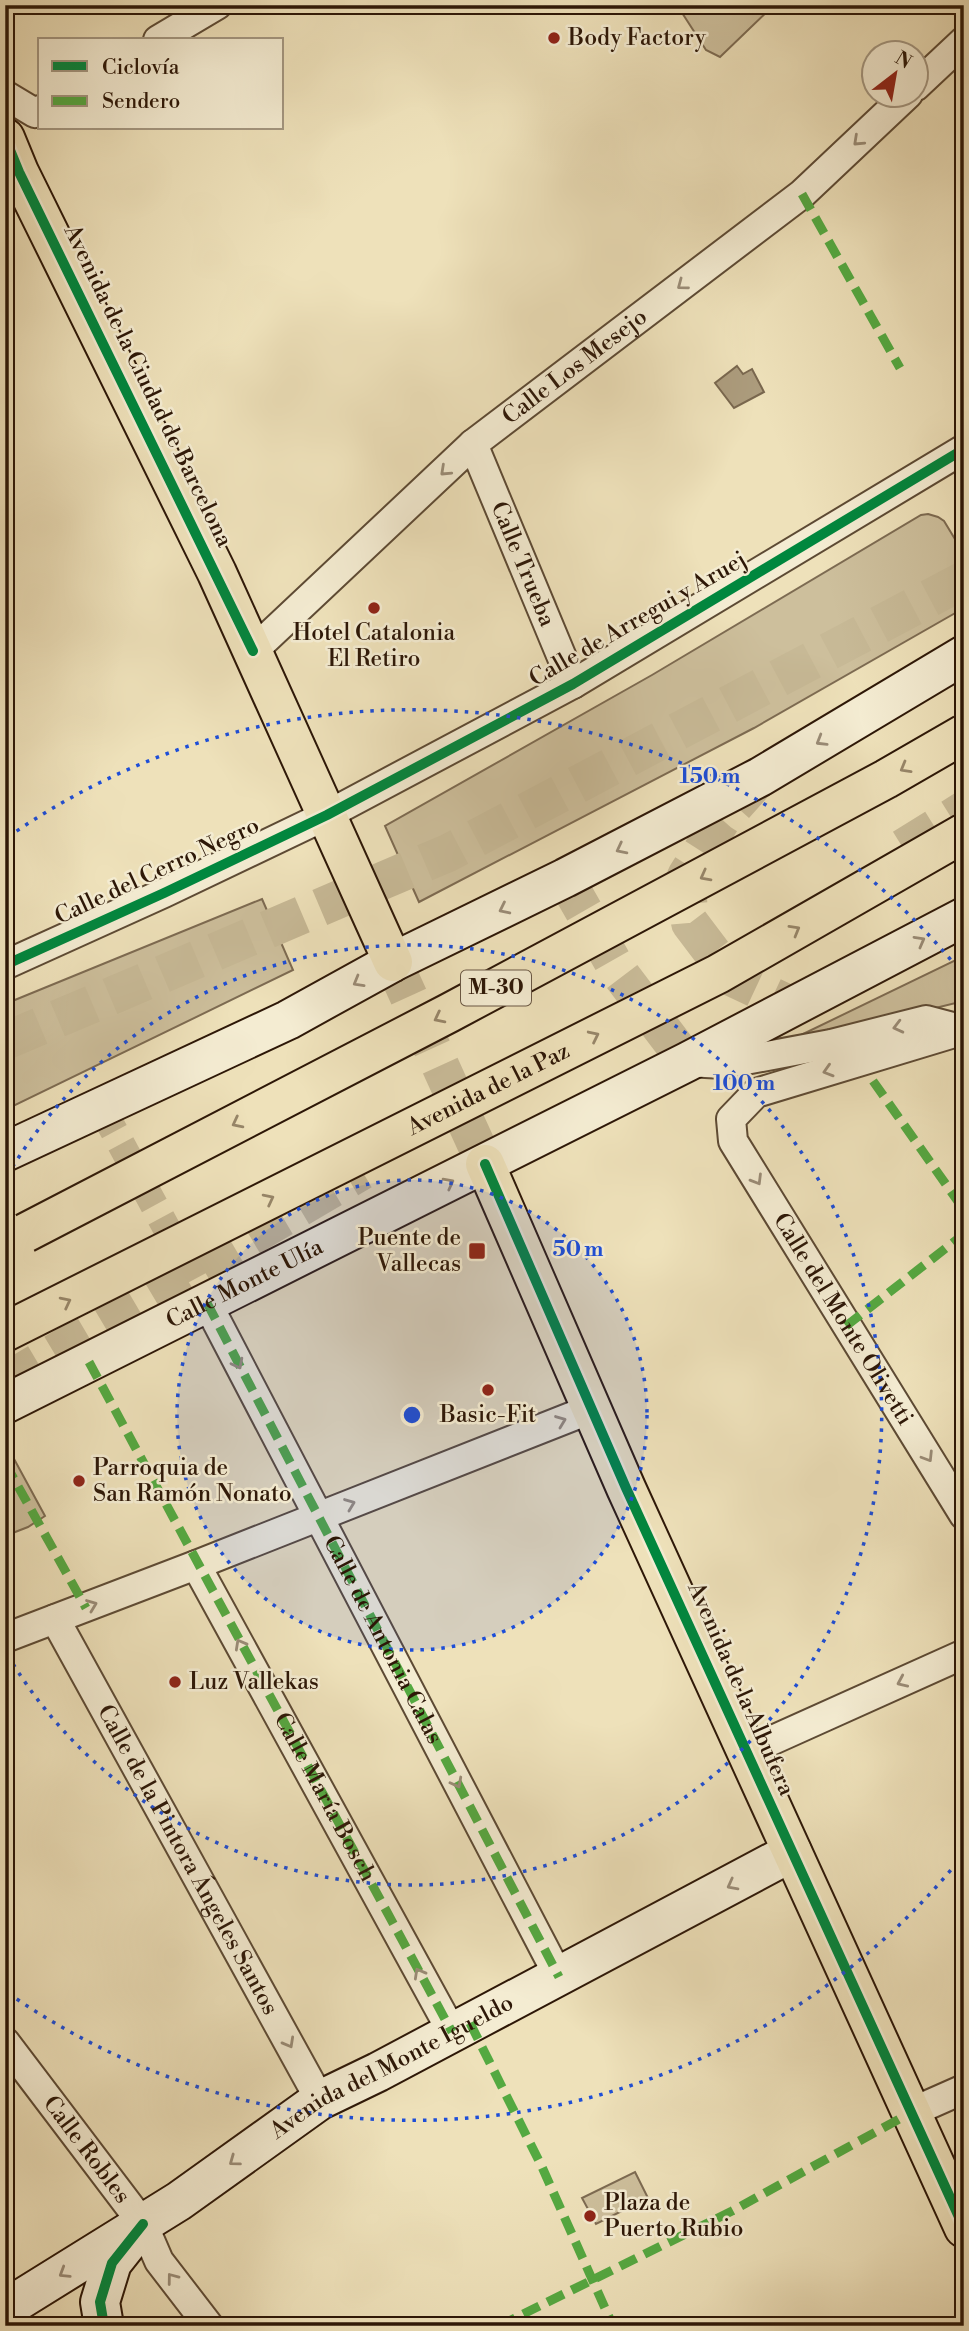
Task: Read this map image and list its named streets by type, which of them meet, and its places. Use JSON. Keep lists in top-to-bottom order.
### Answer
{
  "streets": {
    "main road": [
      "Avenida de la Ciudad de Barcelona",
      "M-30",
      "Avenida de la Paz",
      "Calle Monte Ulía",
      "Avenida de la Albufera",
      "Avenida del Monte Igueldo"
    ],
    "street": [
      "Calle Los Mesejo",
      "Calle Trueba",
      "Calle de Arregui y Aruej",
      "Calle del Cerro Negro",
      "Calle del Monte Olivetti",
      "Calle de Antonia Calas",
      "Calle María Bosch",
      "Calle de la Pintora Ángeles Santos",
      "Calle Robles"
    ]
  },
  "crossings": [
    ["Calle Los Mesejo", "Avenida de la Ciudad de Barcelona"],
    ["Calle Los Mesejo", "Calle Trueba"],
    ["Avenida de la Ciudad de Barcelona", "Calle de Arregui y Aruej"],
    ["Avenida de la Ciudad de Barcelona", "Calle del Cerro Negro"],
    ["Calle Trueba", "Calle de Arregui y Aruej"],
    ["Calle de Arregui y Aruej", "Calle del Cerro Negro"],
    ["Calle Monte Ulía", "Calle de Antonia Calas"],
    ["Calle Monte Ulía", "Avenida de la Albufera"],
    ["Calle de Antonia Calas", "Avenida del Monte Igueldo"],
    ["Avenida de la Albufera", "Avenida del Monte Igueldo"],
    ["Calle María Bosch", "Avenida del Monte Igueldo"],
    ["Calle de la Pintora Ángeles Santos", "Avenida del Monte Igueldo"],
    ["Avenida del Monte Igueldo", "Calle Robles"]
  ],
  "one_way": [
    "Calle Los Mesejo",
    "Calle de Antonia Calas",
    "Calle María Bosch",
    "Calle de la Pintora Ángeles Santos",
    "Avenida del Monte Igueldo"
  ],
  "places": {
    "other": [
      "Body Factory",
      "Hotel Catalonia El Retiro",
      "Basic-Fit",
      "Parroquia de San Ramón Nonato",
      "Luz Vallekas",
      "Plaza de Puerto Rubio"
    ],
    "transit": ["Puente de Vallecas"]
  },
  "legend": ["Ciclovía", "Sendero"],
  "north": "top right",
  "rings": ["150 m", "100 m", "50 m"]
}
